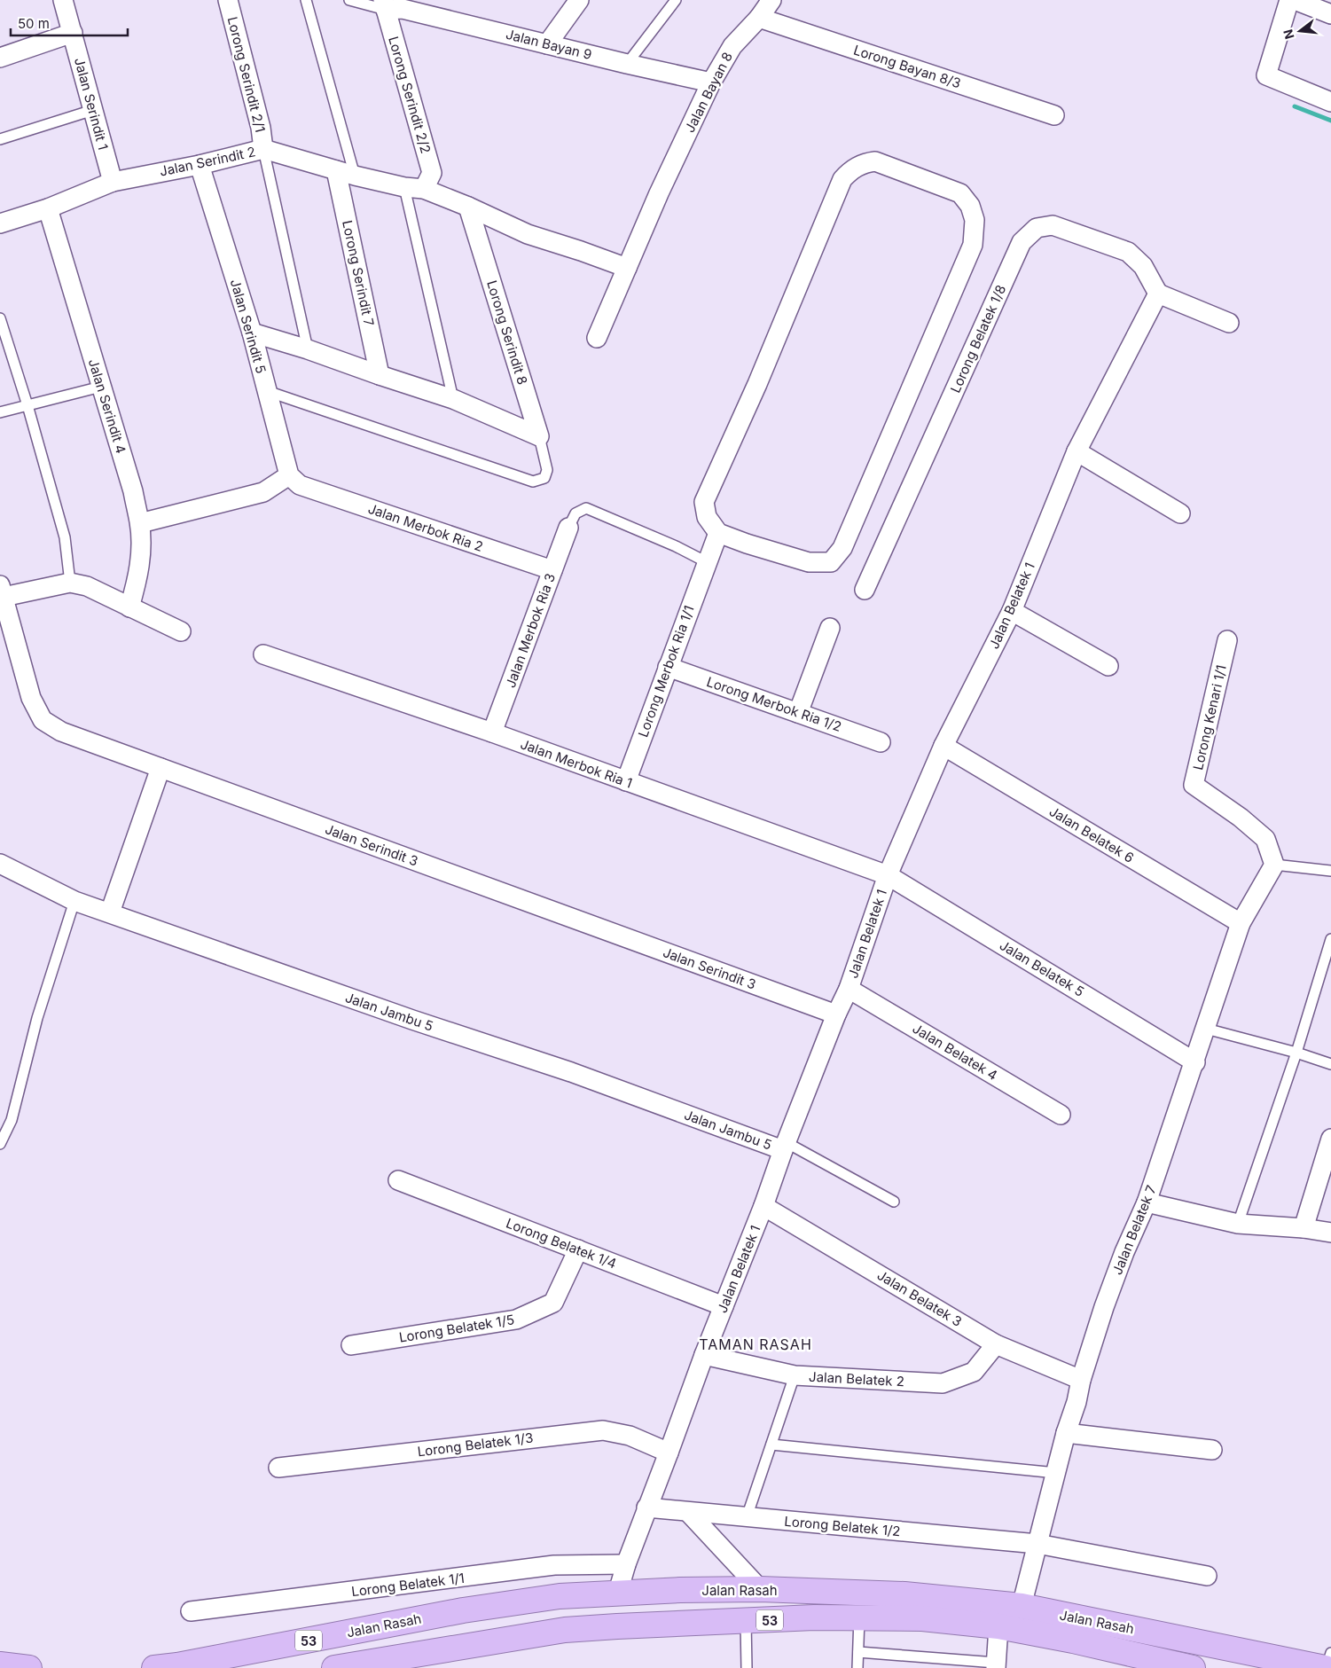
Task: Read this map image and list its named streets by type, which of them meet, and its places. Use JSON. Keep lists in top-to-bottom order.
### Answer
{
  "streets": {
    "highway": ["Jalan Rasah", "53"],
    "street": [
      "Jalan Bayan 9",
      "Lorong Bayan 8/3",
      "Lorong Serindit 2/1",
      "Jalan Bayan 8",
      "Lorong Serindit 2/2",
      "Jalan Serindit 1",
      "Jalan Serindit 2",
      "Lorong Serindit 7",
      "Jalan Serindit 5",
      "Lorong Serindit 8",
      "Lorong Belatek 1/8",
      "Jalan Serindit 4",
      "Jalan Merbok Ria 2",
      "Jalan Belatek 1",
      "Jalan Merbok Ria 3",
      "Lorong Merbok Ria 1/1",
      "Lorong Merbok Ria 1/2",
      "Lorong Kenari 1/1",
      "Jalan Merbok Ria 1",
      "Jalan Belatek 6",
      "Jalan Serindit 3",
      "Jalan Belatek 5",
      "Jalan Jambu 5",
      "Jalan Belatek 4",
      "Jalan Belatek 7",
      "Lorong Belatek 1/4",
      "Jalan Belatek 3",
      "Lorong Belatek 1/5",
      "Jalan Belatek 2",
      "Lorong Belatek 1/3",
      "Lorong Belatek 1/2",
      "Lorong Belatek 1/1"
    ]
  },
  "crossings": [
    ["Jalan Bayan 9", "Jalan Bayan 8"],
    ["Jalan Bayan 9", "Lorong Serindit 2/2"],
    ["Lorong Bayan 8/3", "Jalan Bayan 8"],
    ["Lorong Serindit 2/1", "Jalan Serindit 2"],
    ["Lorong Serindit 2/2", "Jalan Serindit 2"],
    ["Jalan Serindit 1", "Jalan Serindit 2"],
    ["Jalan Serindit 2", "Lorong Serindit 7"],
    ["Jalan Serindit 2", "Jalan Serindit 5"],
    ["Jalan Serindit 2", "Lorong Serindit 8"],
    ["Jalan Serindit 2", "Jalan Serindit 4"],
    ["Jalan Serindit 5", "Jalan Merbok Ria 2"],
    ["Lorong Belatek 1/8", "Jalan Belatek 1"],
    ["Jalan Merbok Ria 2", "Jalan Merbok Ria 3"],
    ["Jalan Belatek 1", "Jalan Merbok Ria 1"],
    ["Jalan Belatek 1", "Jalan Belatek 6"],
    ["Jalan Belatek 1", "Jalan Serindit 3"],
    ["Jalan Belatek 1", "Jalan Belatek 5"],
    ["Jalan Belatek 1", "Jalan Jambu 5"],
    ["Jalan Belatek 1", "Jalan Belatek 4"],
    ["Jalan Belatek 1", "Lorong Belatek 1/4"],
    ["Jalan Belatek 1", "Jalan Belatek 3"],
    ["Jalan Belatek 1", "Jalan Belatek 2"],
    ["Jalan Belatek 1", "Lorong Belatek 1/3"],
    ["Jalan Belatek 1", "Lorong Belatek 1/2"],
    ["Jalan Belatek 1", "Lorong Belatek 1/1"],
    ["Jalan Belatek 1", "Jalan Rasah"],
    ["Jalan Merbok Ria 3", "Jalan Merbok Ria 1"],
    ["Lorong Merbok Ria 1/1", "Lorong Merbok Ria 1/2"],
    ["Lorong Merbok Ria 1/1", "Jalan Merbok Ria 1"],
    ["Lorong Kenari 1/1", "Jalan Belatek 7"],
    ["Jalan Merbok Ria 1", "Jalan Belatek 5"],
    ["Jalan Belatek 6", "Jalan Belatek 7"],
    ["Jalan Belatek 5", "Jalan Belatek 7"],
    ["Jalan Belatek 7", "Jalan Belatek 3"],
    ["Jalan Belatek 7", "Lorong Belatek 1/2"],
    ["Jalan Belatek 7", "Jalan Rasah"],
    ["Lorong Belatek 1/4", "Lorong Belatek 1/5"],
    ["Jalan Belatek 3", "Jalan Belatek 2"]
  ],
  "districts": ["TAMAN RASAH"],
  "scale_bar": "50 m",
  "north": "left"
}
